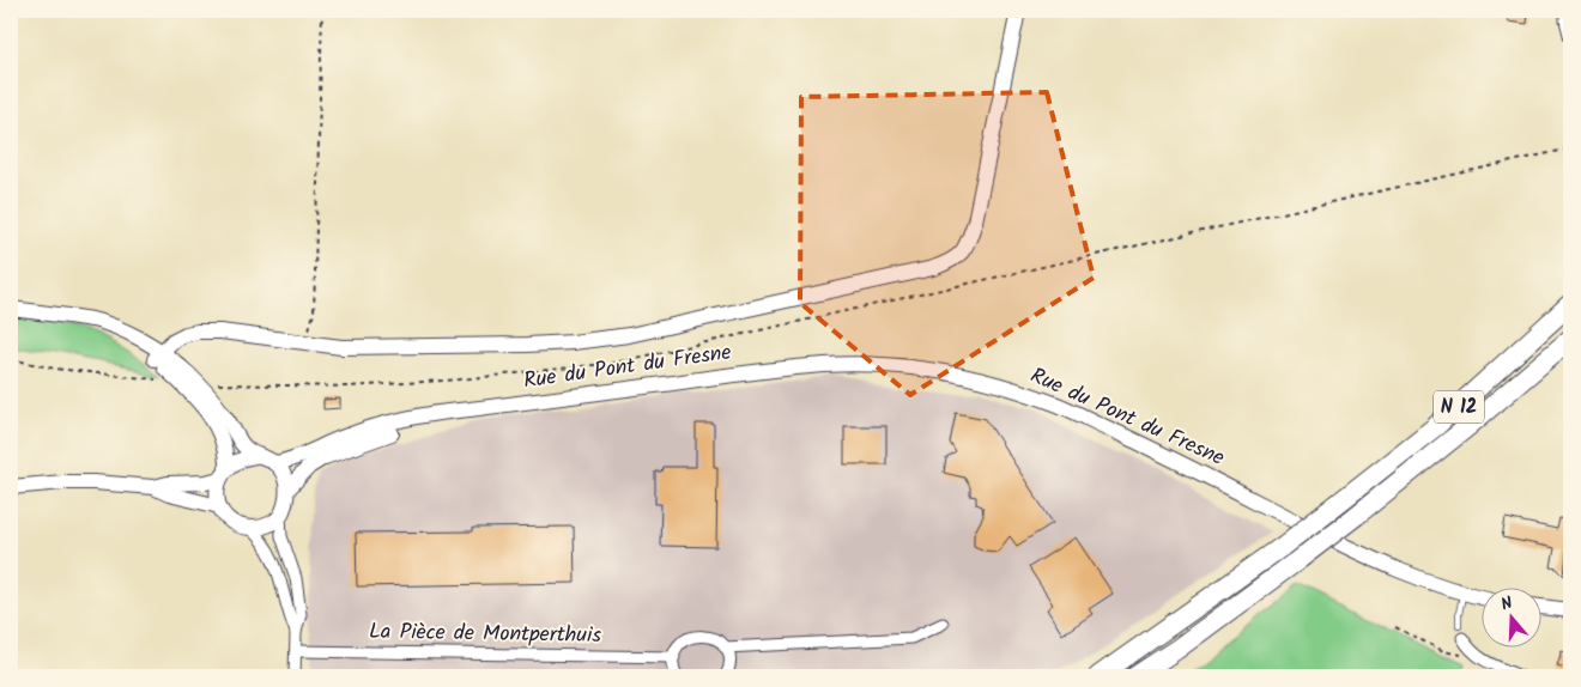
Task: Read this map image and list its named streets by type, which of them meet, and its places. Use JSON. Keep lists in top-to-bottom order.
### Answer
{
  "streets": {
    "highway": ["N 12"],
    "main road": ["Rue du Pont du Fresne"],
    "street": ["La Pièce de Montperthuis"]
  },
  "north": "top"
}
